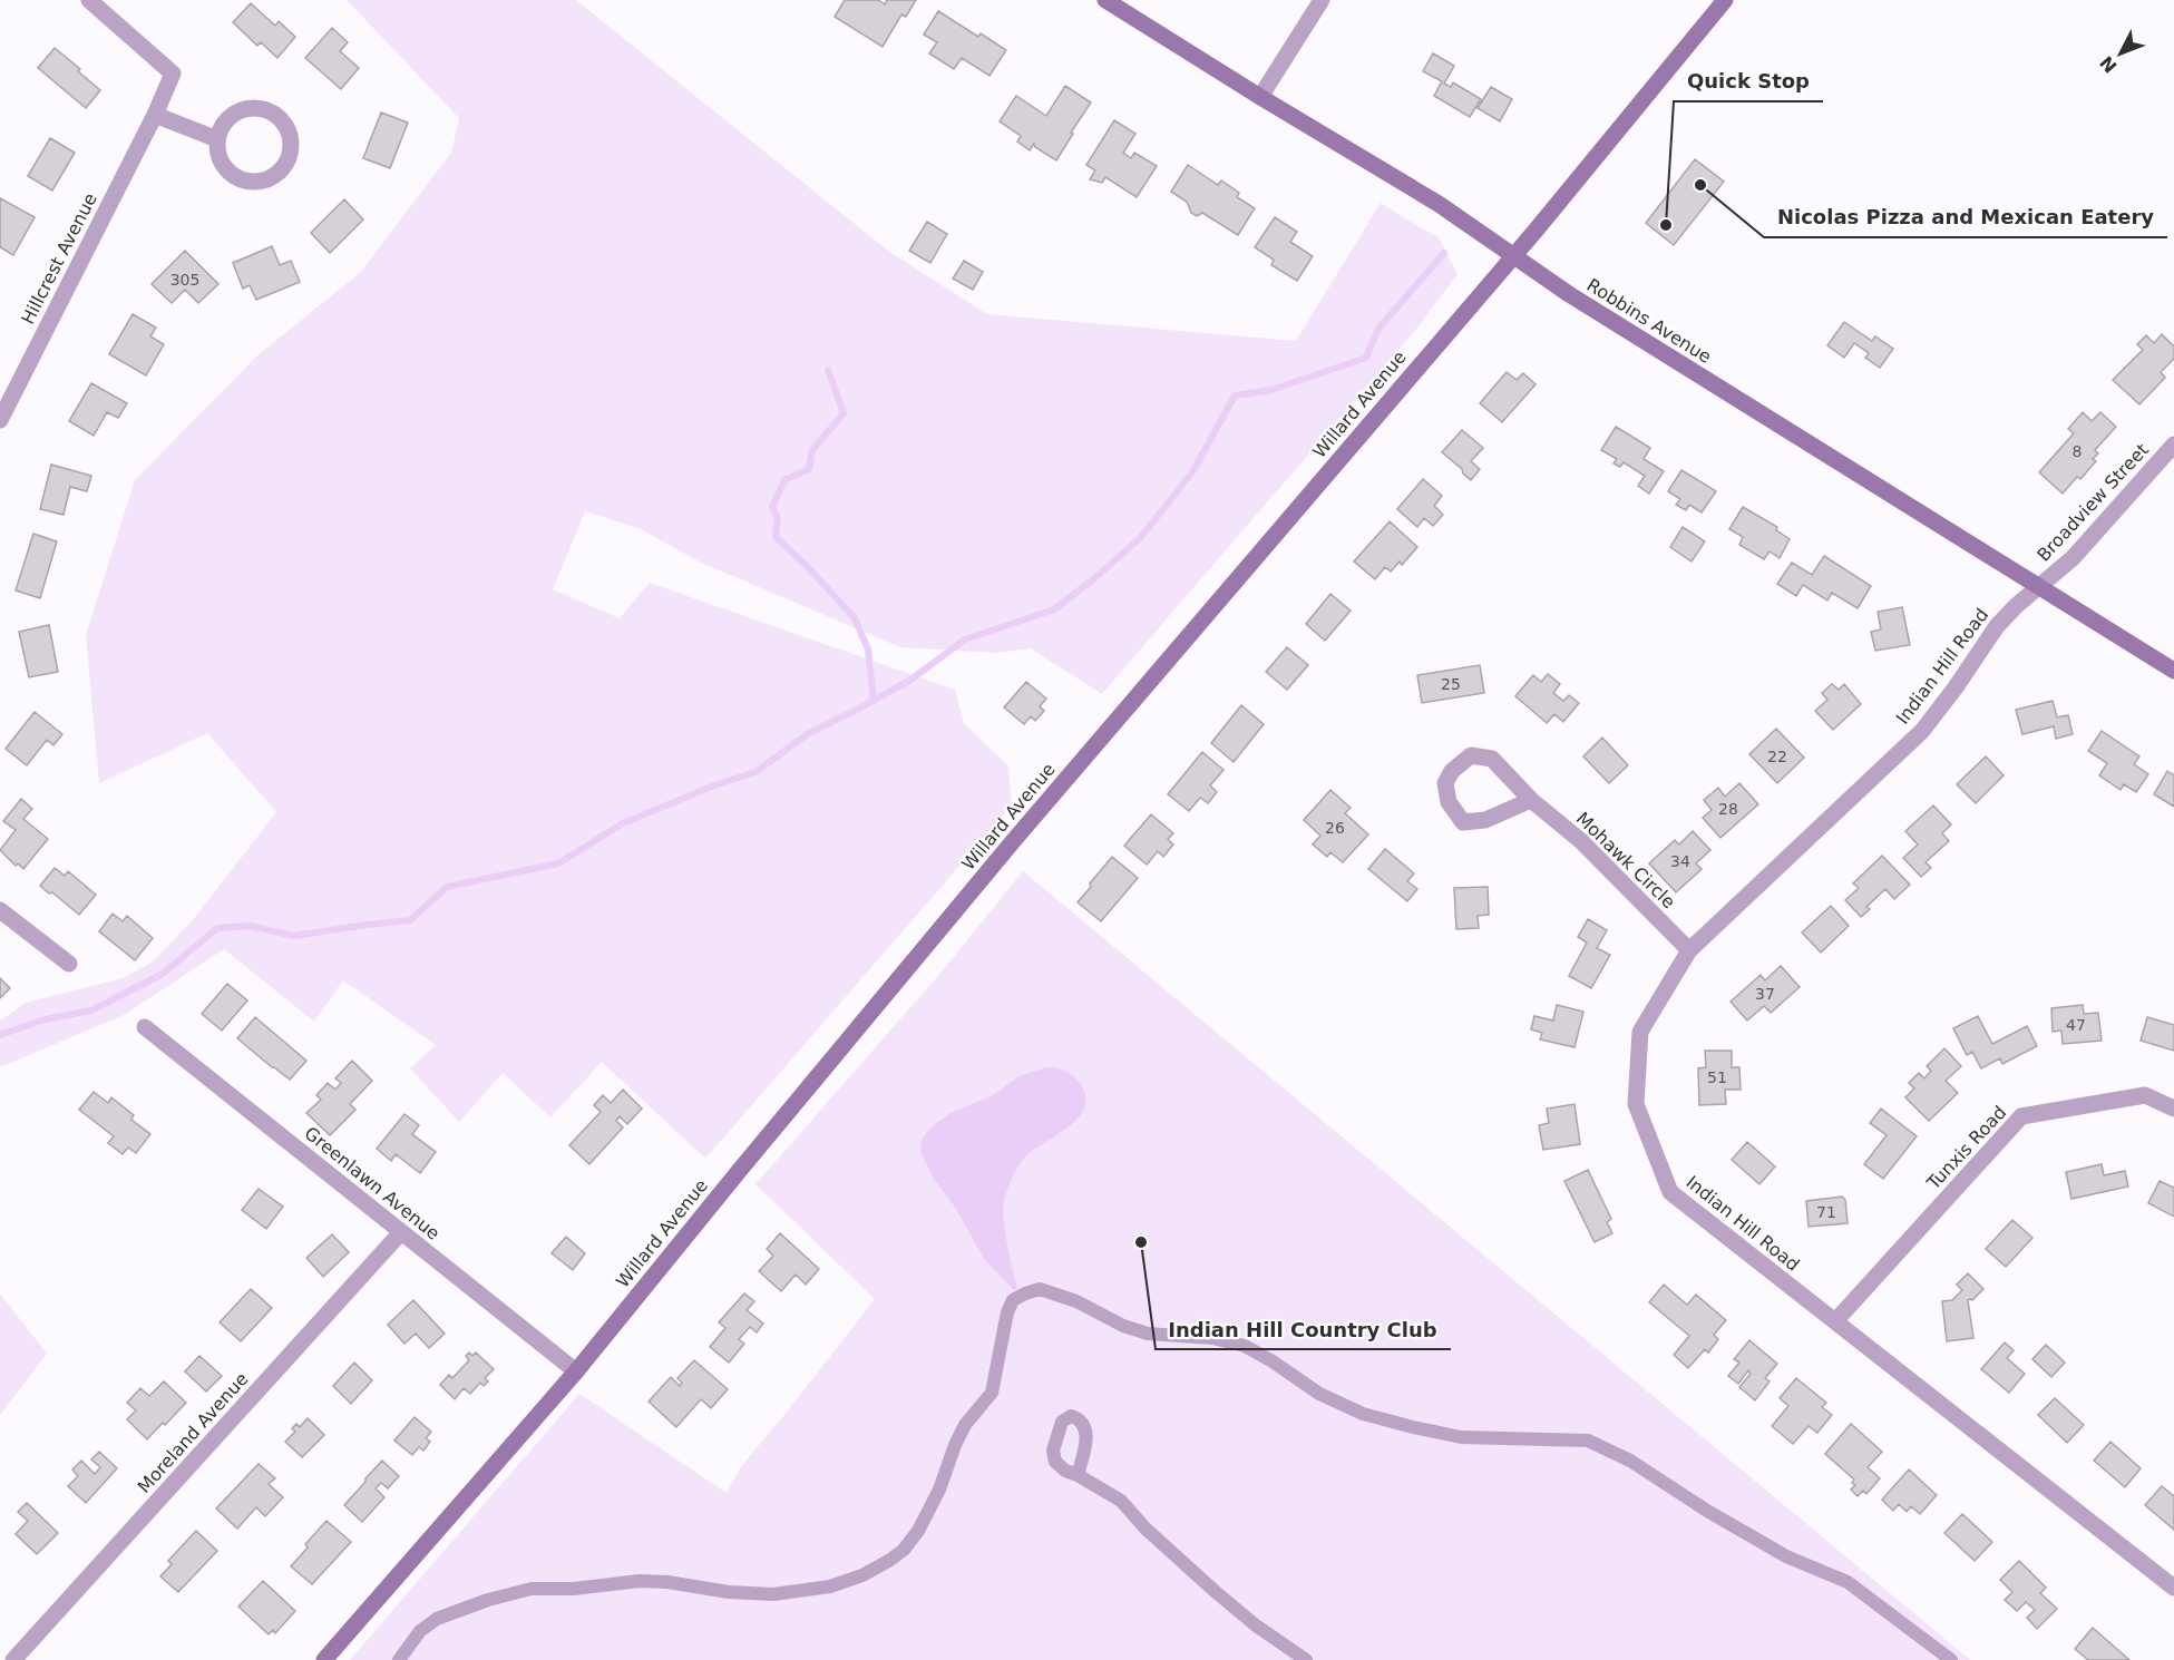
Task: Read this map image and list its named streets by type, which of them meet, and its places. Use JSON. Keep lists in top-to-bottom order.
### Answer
{
  "streets": {
    "main road": ["Robbins Avenue", "Willard Avenue"],
    "street": [
      "Hillcrest Avenue",
      "Broadview Street",
      "Indian Hill Road",
      "Mohawk Circle",
      "Tunxis Road",
      "Greenlawn Avenue",
      "Moreland Avenue"
    ]
  },
  "crossings": [
    ["Robbins Avenue", "Willard Avenue"],
    ["Robbins Avenue", "Broadview Street"],
    ["Robbins Avenue", "Indian Hill Road"],
    ["Willard Avenue", "Greenlawn Avenue"],
    ["Broadview Street", "Indian Hill Road"],
    ["Indian Hill Road", "Mohawk Circle"],
    ["Indian Hill Road", "Tunxis Road"],
    ["Greenlawn Avenue", "Moreland Avenue"]
  ],
  "places": ["Nicolas Pizza and Mexican Eatery", "Quick Stop", "Indian Hill Country Club"],
  "house_numbers": [
    "305",
    "8",
    "25",
    "22",
    "28",
    "26",
    "34",
    "37",
    "47",
    "51",
    "71"
  ],
  "north": "bottom left"
}
